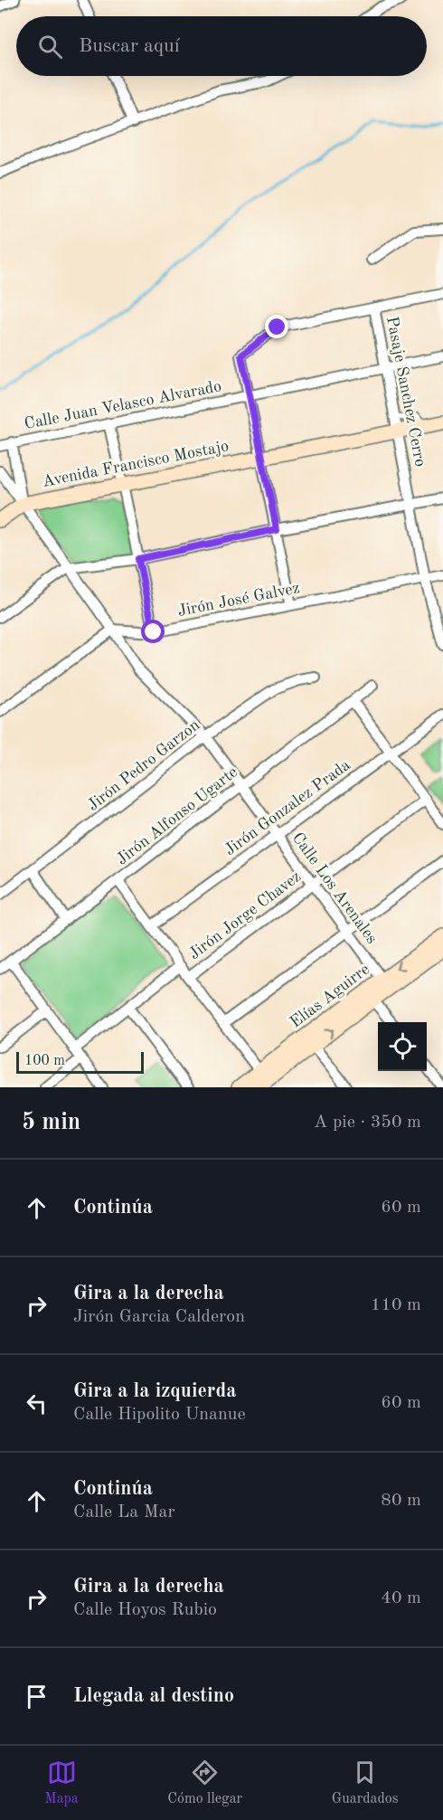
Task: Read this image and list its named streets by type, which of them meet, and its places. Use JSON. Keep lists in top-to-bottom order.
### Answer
{
  "streets": {
    "street": [
      "Pasaje Sanchez Cerro",
      "Calle Juan Velasco Alvarado",
      "Avenida Francisco Mostajo",
      "Jirón José Galvez",
      "Jirón Pedro Garzon",
      "Jirón Gonzalez Prada",
      "Jirón Alfonso Ugarte",
      "Calle Los Arenales",
      "Jirón Jorge Chavez",
      "Elías Aguirre"
    ]
  },
  "crossings": [
    ["Pasaje Sanchez Cerro", "Calle Juan Velasco Alvarado"],
    ["Pasaje Sanchez Cerro", "Avenida Francisco Mostajo"],
    ["Pasaje Sanchez Cerro", "Jirón José Galvez"],
    ["Avenida Francisco Mostajo", "Calle Los Arenales"],
    ["Jirón José Galvez", "Calle Los Arenales"],
    ["Jirón Pedro Garzon", "Calle Los Arenales"],
    ["Jirón Gonzalez Prada", "Calle Los Arenales"],
    ["Jirón Alfonso Ugarte", "Calle Los Arenales"],
    ["Calle Los Arenales", "Jirón Jorge Chavez"],
    ["Calle Los Arenales", "Elías Aguirre"]
  ],
  "scale_bar": "100 m",
  "page": {
    "search": "Buscar aquí",
    "scale": "100 m",
    "heading": ["5 min", "A pie · 350 m"],
    "list": [
      ["Continúa", "60 m"],
      ["Gira a la derecha", "Jirón Garcia Calderon", "110 m"],
      ["Gira a la izquierda", "Calle Hipolito Unanue", "60 m"],
      ["Continúa", "Calle La Mar", "80 m"],
      ["Gira a la derecha", "Calle Hoyos Rubio", "40 m"],
      "Llegada al destino"
    ],
    "nav": ["Mapa", "Cómo llegar", "Guardados"]
  }
}
